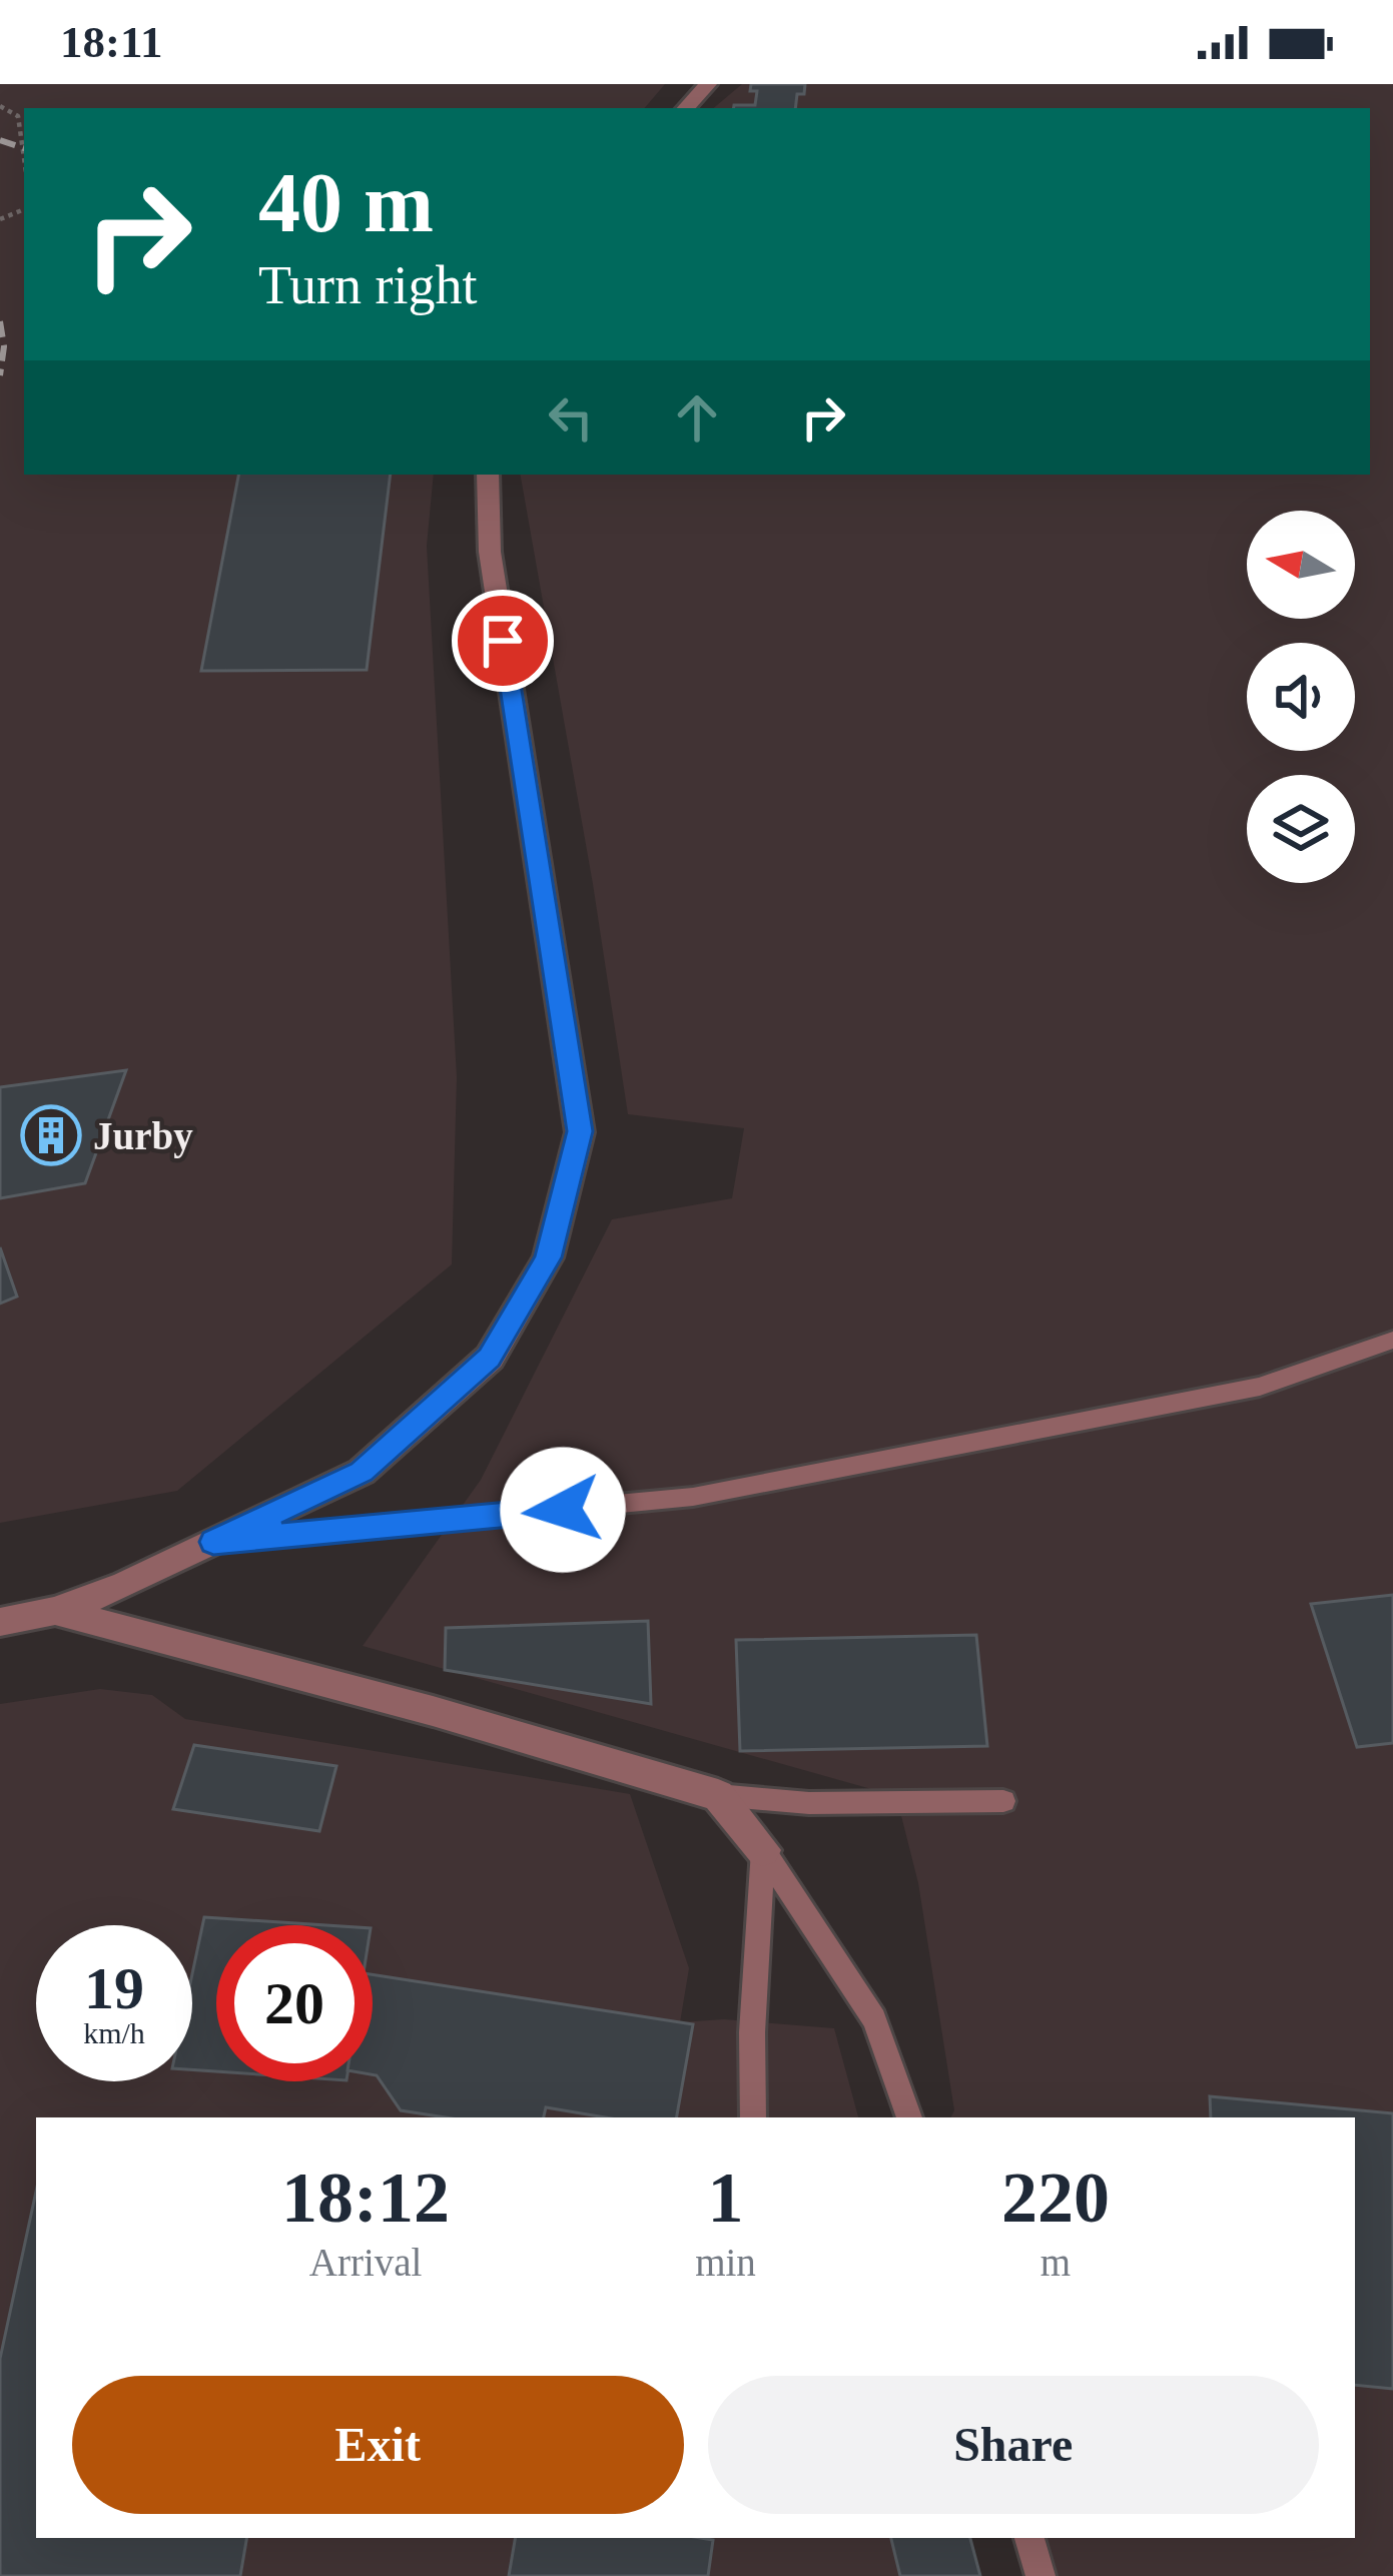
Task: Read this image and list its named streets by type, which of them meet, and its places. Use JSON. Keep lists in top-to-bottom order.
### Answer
{
  "places": {
    "building": ["Jurby"]
  },
  "north": "left",
  "page": {
    "status": "18:11",
    "turn": ["40 m", "Turn right"],
    "speed": "19 km/h",
    "limit": "20",
    "eta": [
      "18:12",
      "Arrival",
      "1",
      "min",
      "220",
      "m"
    ],
    "buttons": ["Exit", "Share"]
  }
}
